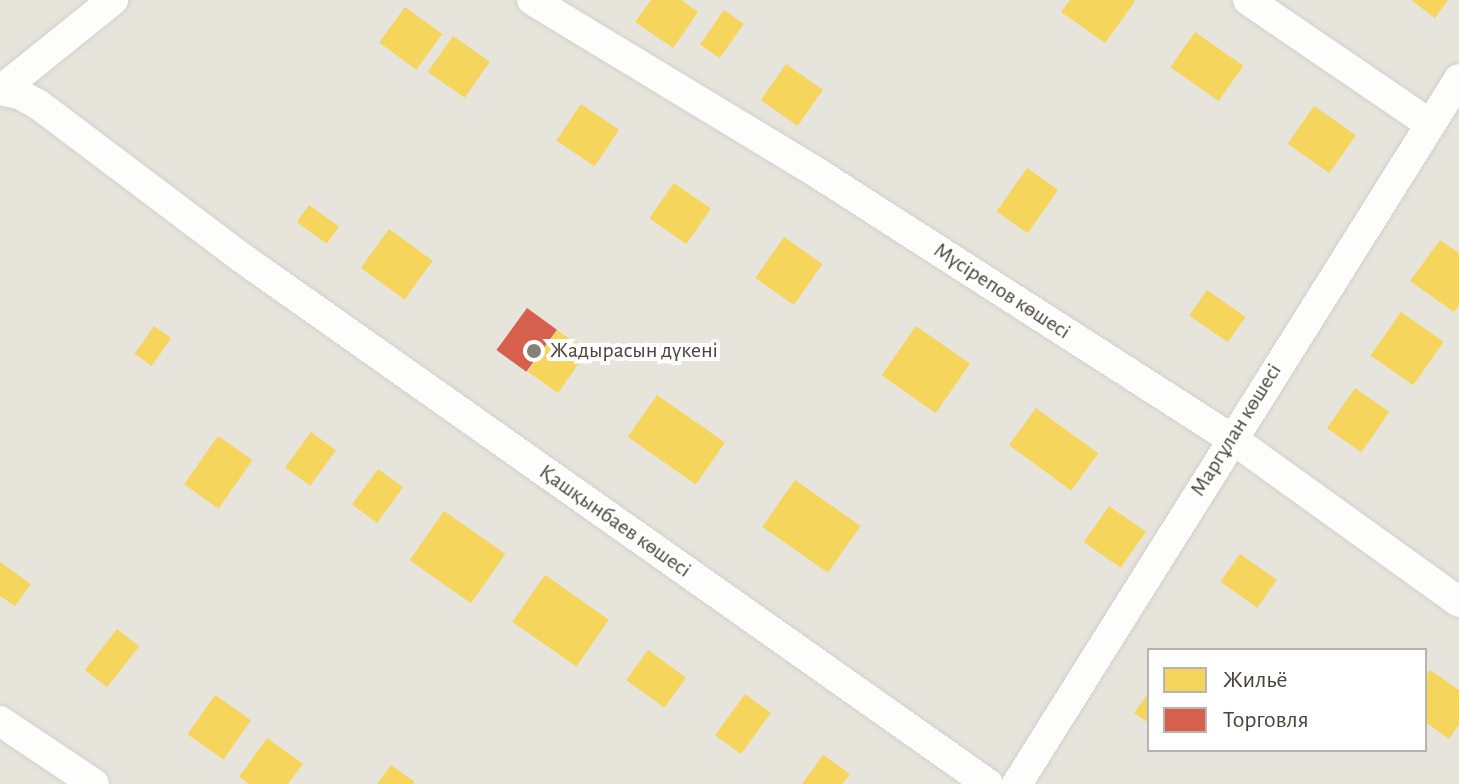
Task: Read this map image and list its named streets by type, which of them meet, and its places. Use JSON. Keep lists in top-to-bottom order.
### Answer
{
  "streets": {
    "street": ["Мүсірепов көшесі", "Маргұлан көшесі", "Қашқынбаев көшесі"]
  },
  "crossings": [
    ["Мүсірепов көшесі", "Маргұлан көшесі"]
  ],
  "places": ["Жадырасын дүкені"],
  "legend": ["Жильё", "Торговля"]
}
